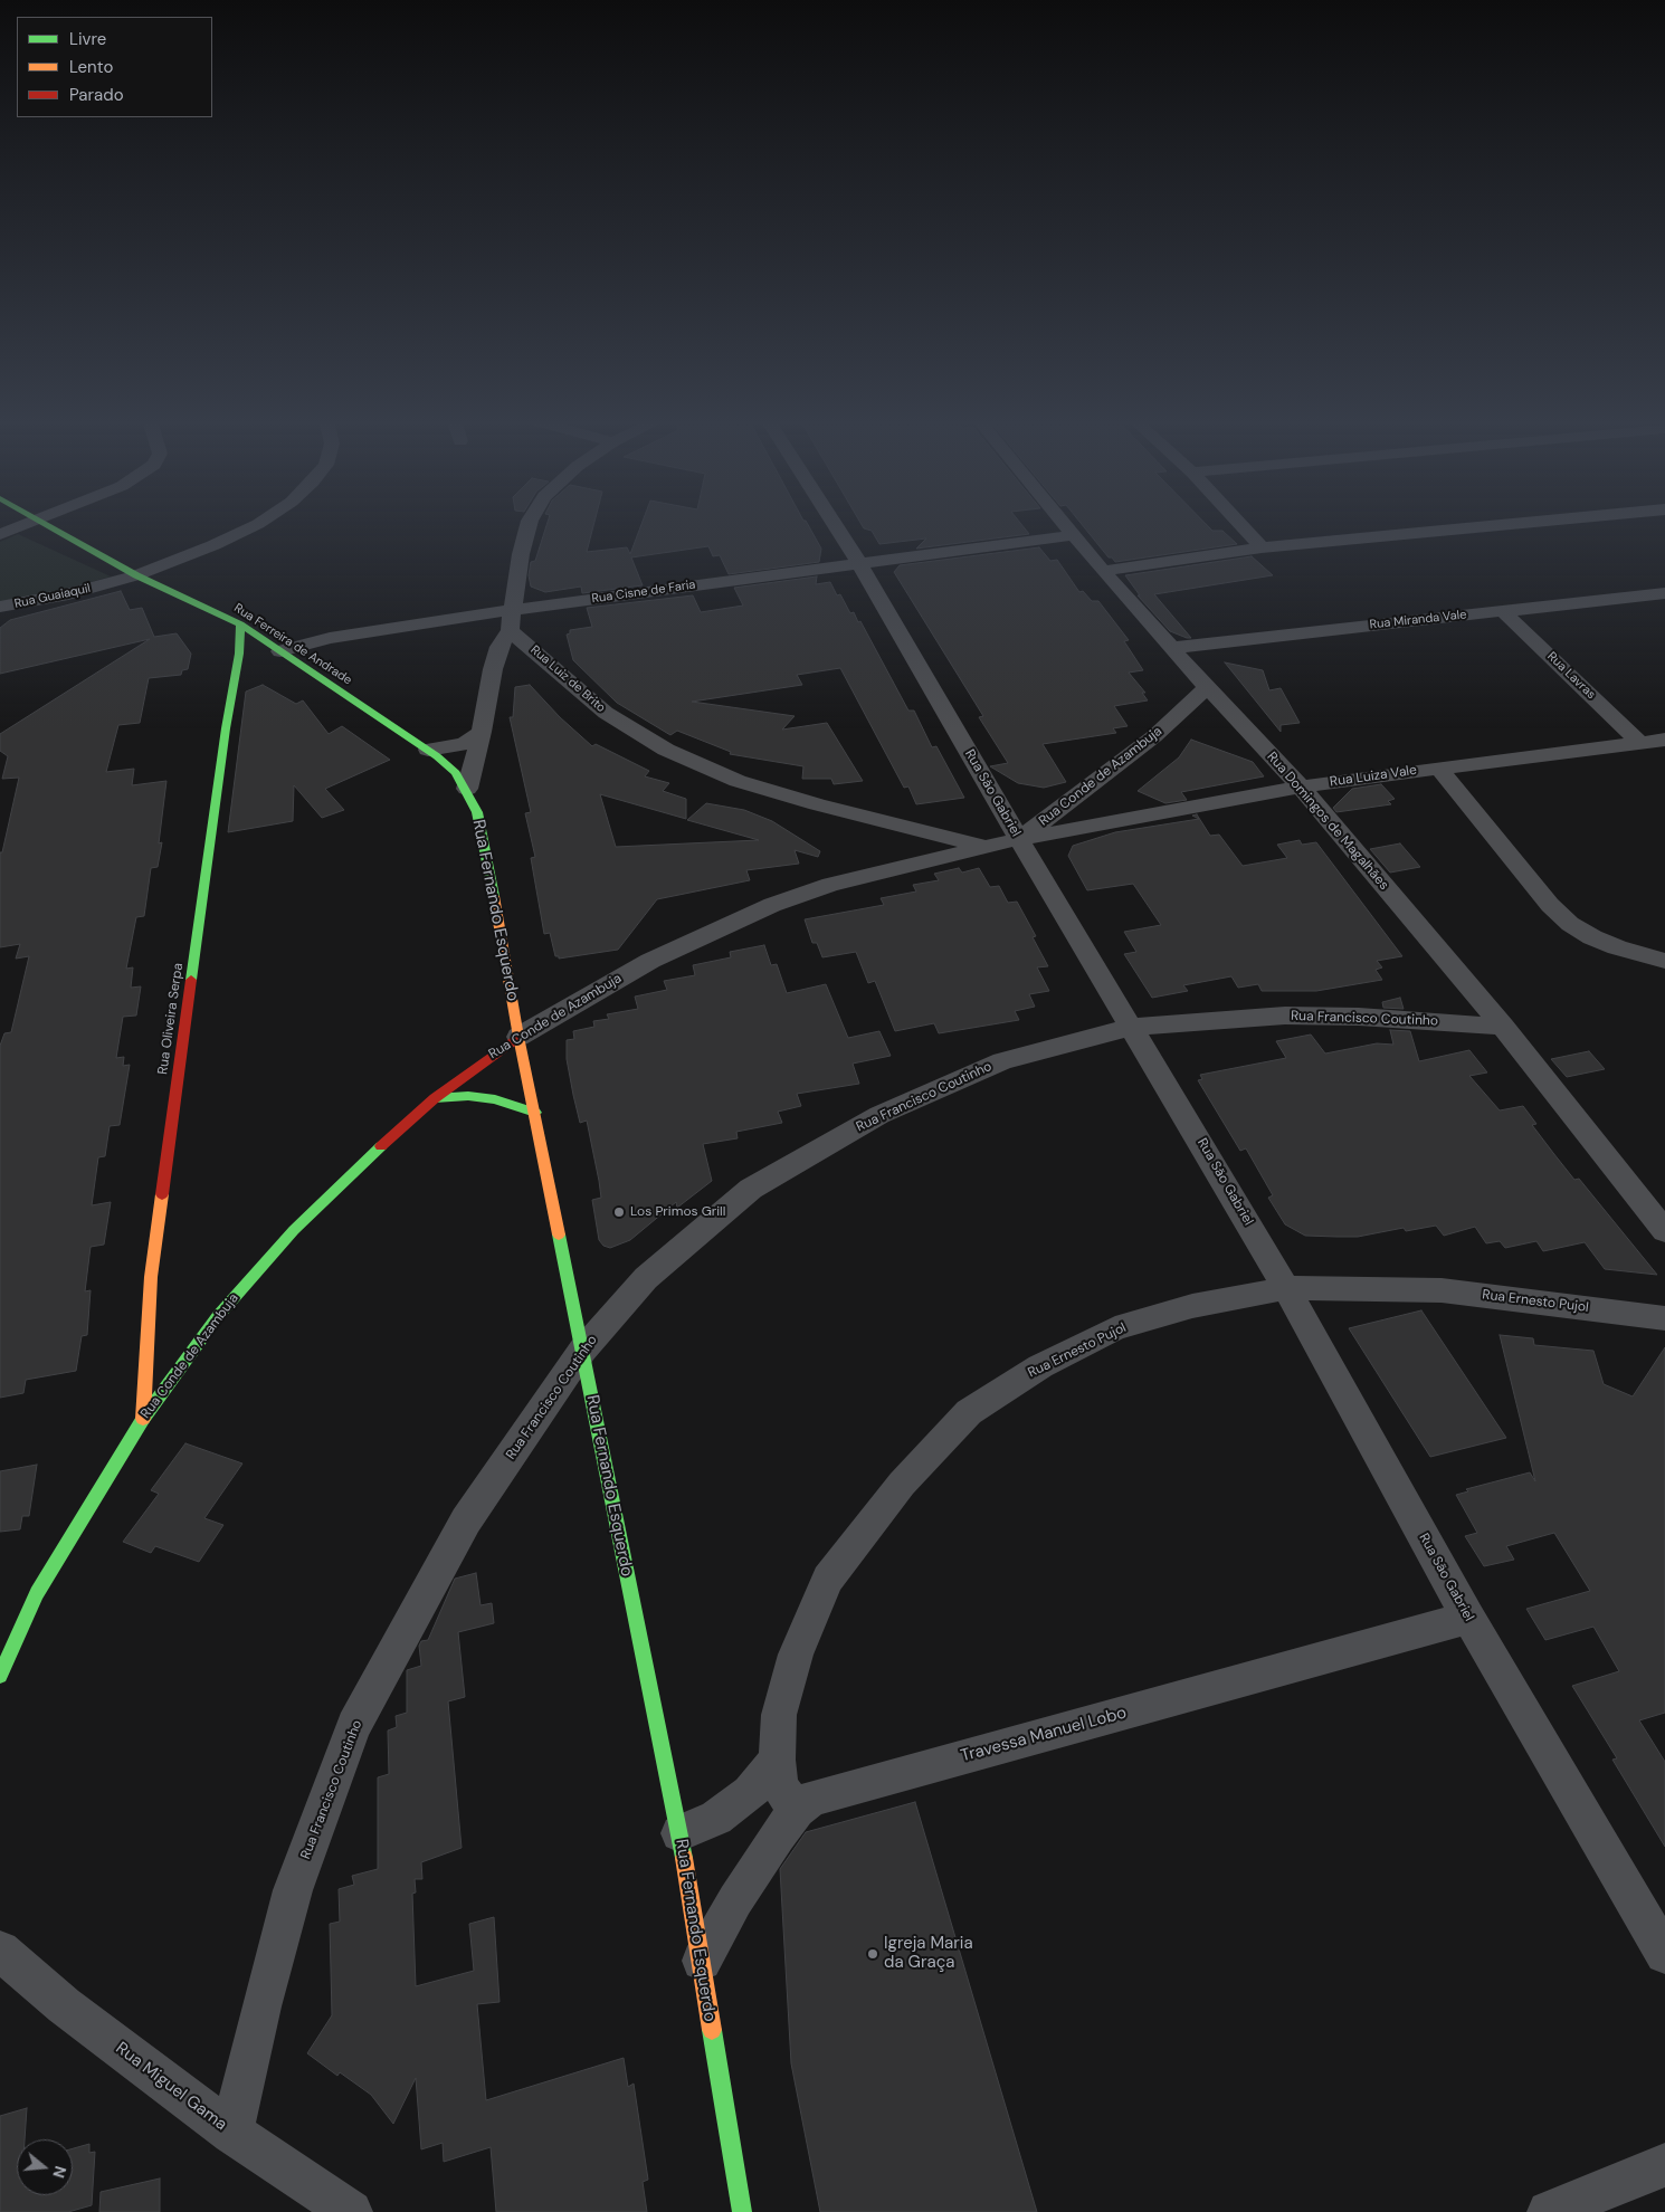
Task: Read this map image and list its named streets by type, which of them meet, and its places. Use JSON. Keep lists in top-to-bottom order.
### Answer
{
  "streets": {
    "street": [
      "Rua Cisne de Faria",
      "Rua Guaiaquil",
      "Rua Miranda Vale",
      "Rua Ferreira de Andrade",
      "Rua Lavras",
      "Rua Luiz de Brito",
      "Rua Conde de Azambuja",
      "Rua Luiza Vale",
      "Rua São Gabriel",
      "Rua Domingos de Magalhães",
      "Rua Fernando Esquerdo",
      "Rua Oliveira Serpa",
      "Rua Francisco Coutinho",
      "Rua Ernesto Pujol",
      "Travessa Manuel Lobo",
      "Rua Miguel Gama"
    ]
  },
  "crossings": [
    ["Rua Cisne de Faria", "Rua Ferreira de Andrade"],
    ["Rua Cisne de Faria", "Rua Luiz de Brito"],
    ["Rua Cisne de Faria", "Rua São Gabriel"],
    ["Rua Cisne de Faria", "Rua Domingos de Magalhães"],
    ["Rua Cisne de Faria", "Rua Oliveira Serpa"],
    ["Rua Guaiaquil", "Rua Ferreira de Andrade"],
    ["Rua Miranda Vale", "Rua Lavras"],
    ["Rua Miranda Vale", "Rua Domingos de Magalhães"],
    ["Rua Ferreira de Andrade", "Rua Fernando Esquerdo"],
    ["Rua Ferreira de Andrade", "Rua Oliveira Serpa"],
    ["Rua Lavras", "Rua Luiza Vale"],
    ["Rua Luiz de Brito", "Rua Conde de Azambuja"],
    ["Rua Conde de Azambuja", "Rua Luiza Vale"],
    ["Rua Conde de Azambuja", "Rua São Gabriel"],
    ["Rua Conde de Azambuja", "Rua Domingos de Magalhães"],
    ["Rua Conde de Azambuja", "Rua Fernando Esquerdo"],
    ["Rua Conde de Azambuja", "Rua Oliveira Serpa"],
    ["Rua Luiza Vale", "Rua São Gabriel"],
    ["Rua Luiza Vale", "Rua Domingos de Magalhães"],
    ["Rua São Gabriel", "Rua Francisco Coutinho"],
    ["Rua São Gabriel", "Rua Ernesto Pujol"],
    ["Rua São Gabriel", "Travessa Manuel Lobo"],
    ["Rua Domingos de Magalhães", "Rua Francisco Coutinho"],
    ["Rua Fernando Esquerdo", "Rua Francisco Coutinho"],
    ["Rua Fernando Esquerdo", "Travessa Manuel Lobo"],
    ["Rua Francisco Coutinho", "Rua Miguel Gama"],
    ["Rua Ernesto Pujol", "Travessa Manuel Lobo"]
  ],
  "places": ["Los Primos Grill", "Igreja Maria da Graça"],
  "legend": ["Livre", "Lento", "Parado"],
  "north": "right"
}
